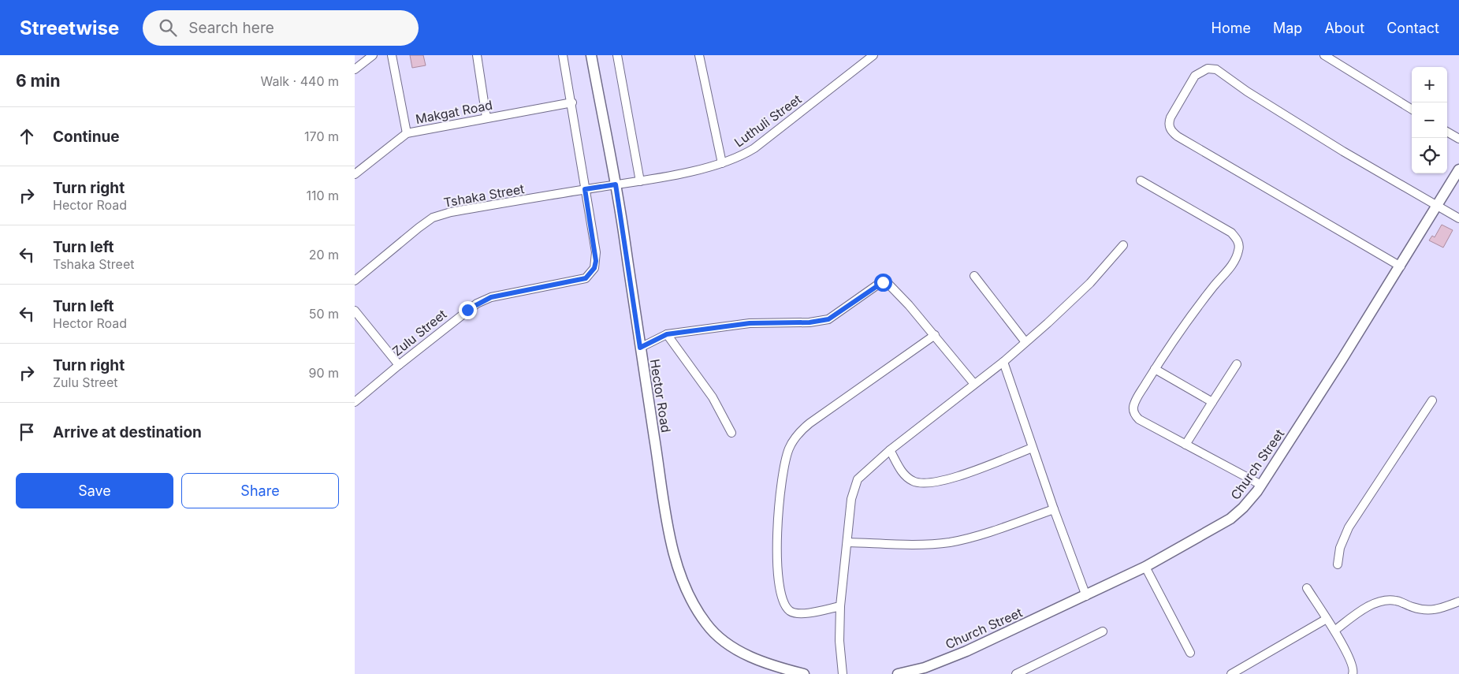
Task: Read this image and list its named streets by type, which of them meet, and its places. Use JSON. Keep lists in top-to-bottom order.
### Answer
{
  "streets": {
    "street": [
      "Makgat Road",
      "Luthuli Street",
      "Tshaka Street",
      "Zulu Street",
      "Hector Road",
      "Church Street"
    ]
  },
  "crossings": [
    ["Luthuli Street", "Tshaka Street"],
    ["Luthuli Street", "Hector Road"],
    ["Tshaka Street", "Zulu Street"],
    ["Tshaka Street", "Hector Road"]
  ],
  "page": {
    "header": "Streetwise",
    "search": "Search here",
    "nav": [
      "Home",
      "Map",
      "About",
      "Contact"
    ],
    "heading": ["6 min", "Walk · 440 m"],
    "map_buttons": ["+", "−"],
    "list": [
      ["Continue", "170 m"],
      ["Turn right", "Hector Road", "110 m"],
      ["Turn left", "Tshaka Street", "20 m"],
      ["Turn left", "Hector Road", "50 m"],
      ["Turn right", "Zulu Street", "90 m"],
      "Arrive at destination"
    ],
    "buttons": ["Save", "Share"]
  }
}
